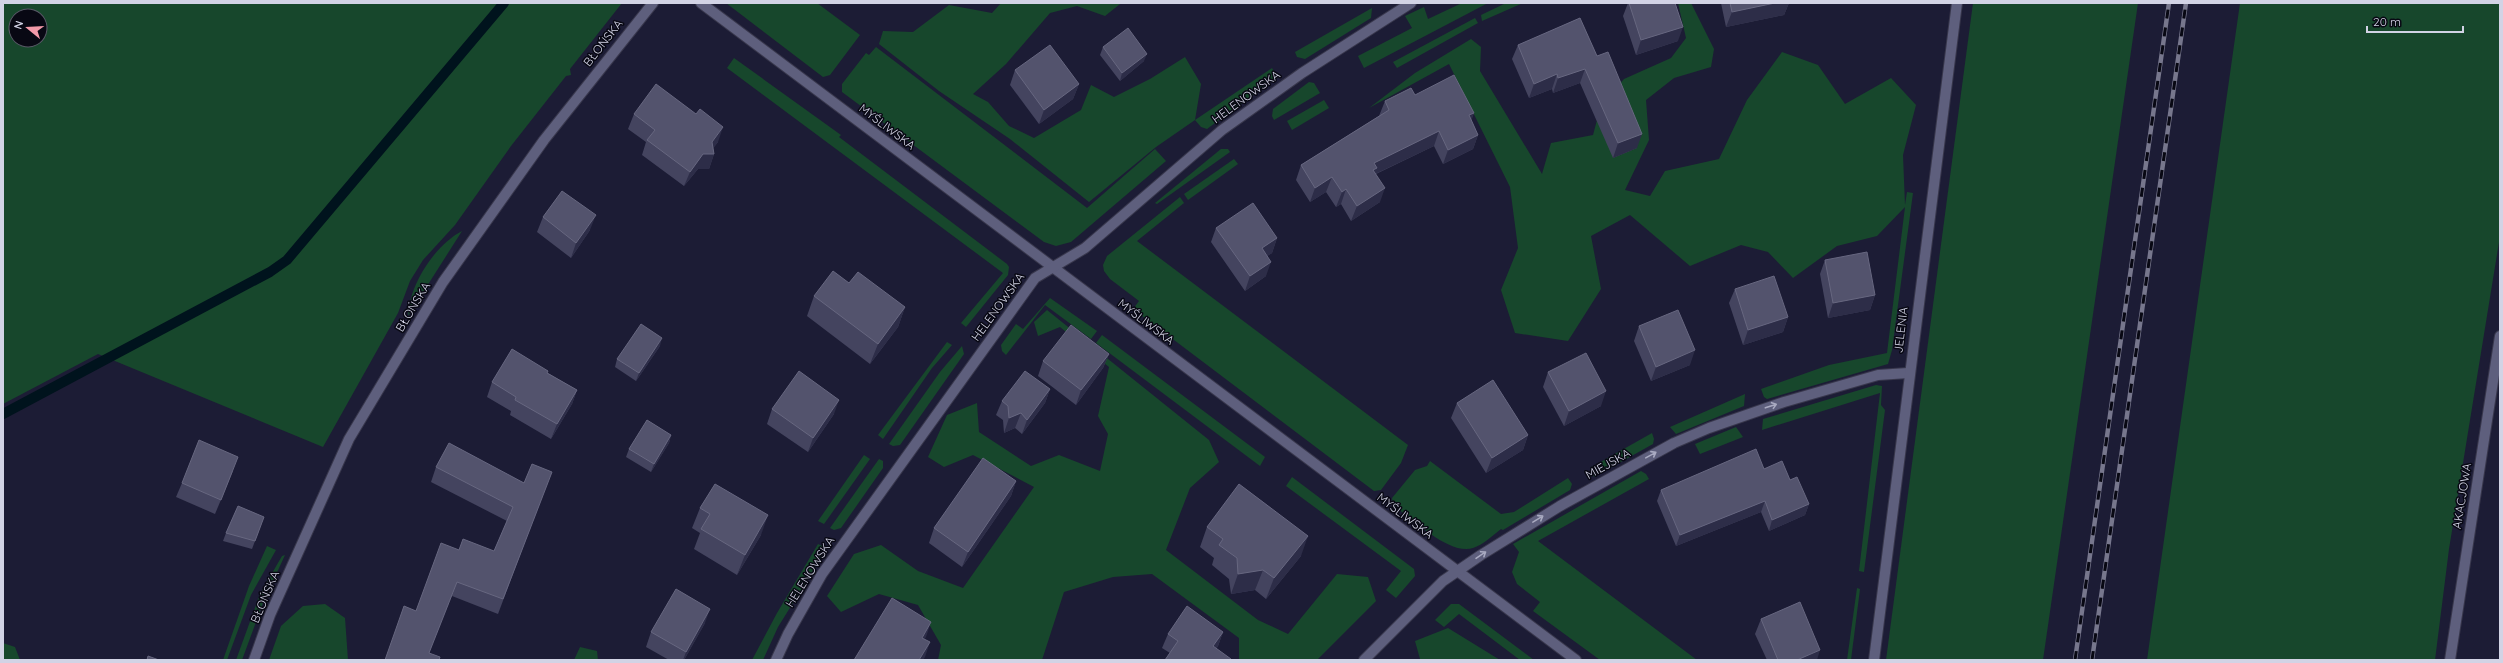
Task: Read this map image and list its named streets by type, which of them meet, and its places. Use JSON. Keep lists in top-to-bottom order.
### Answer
{
  "streets": {
    "street": [
      "BŁOŃSKA",
      "HELENOWSKA",
      "MYŚLIWSKA",
      "JELENIA",
      "MIEJSKA",
      "AKACJOWA"
    ]
  },
  "crossings": [
    ["HELENOWSKA", "MYŚLIWSKA"],
    ["MYŚLIWSKA", "MIEJSKA"],
    ["JELENIA", "MIEJSKA"]
  ],
  "one_way": ["MIEJSKA"],
  "scale_bar": "20 m",
  "north": "left"
}
